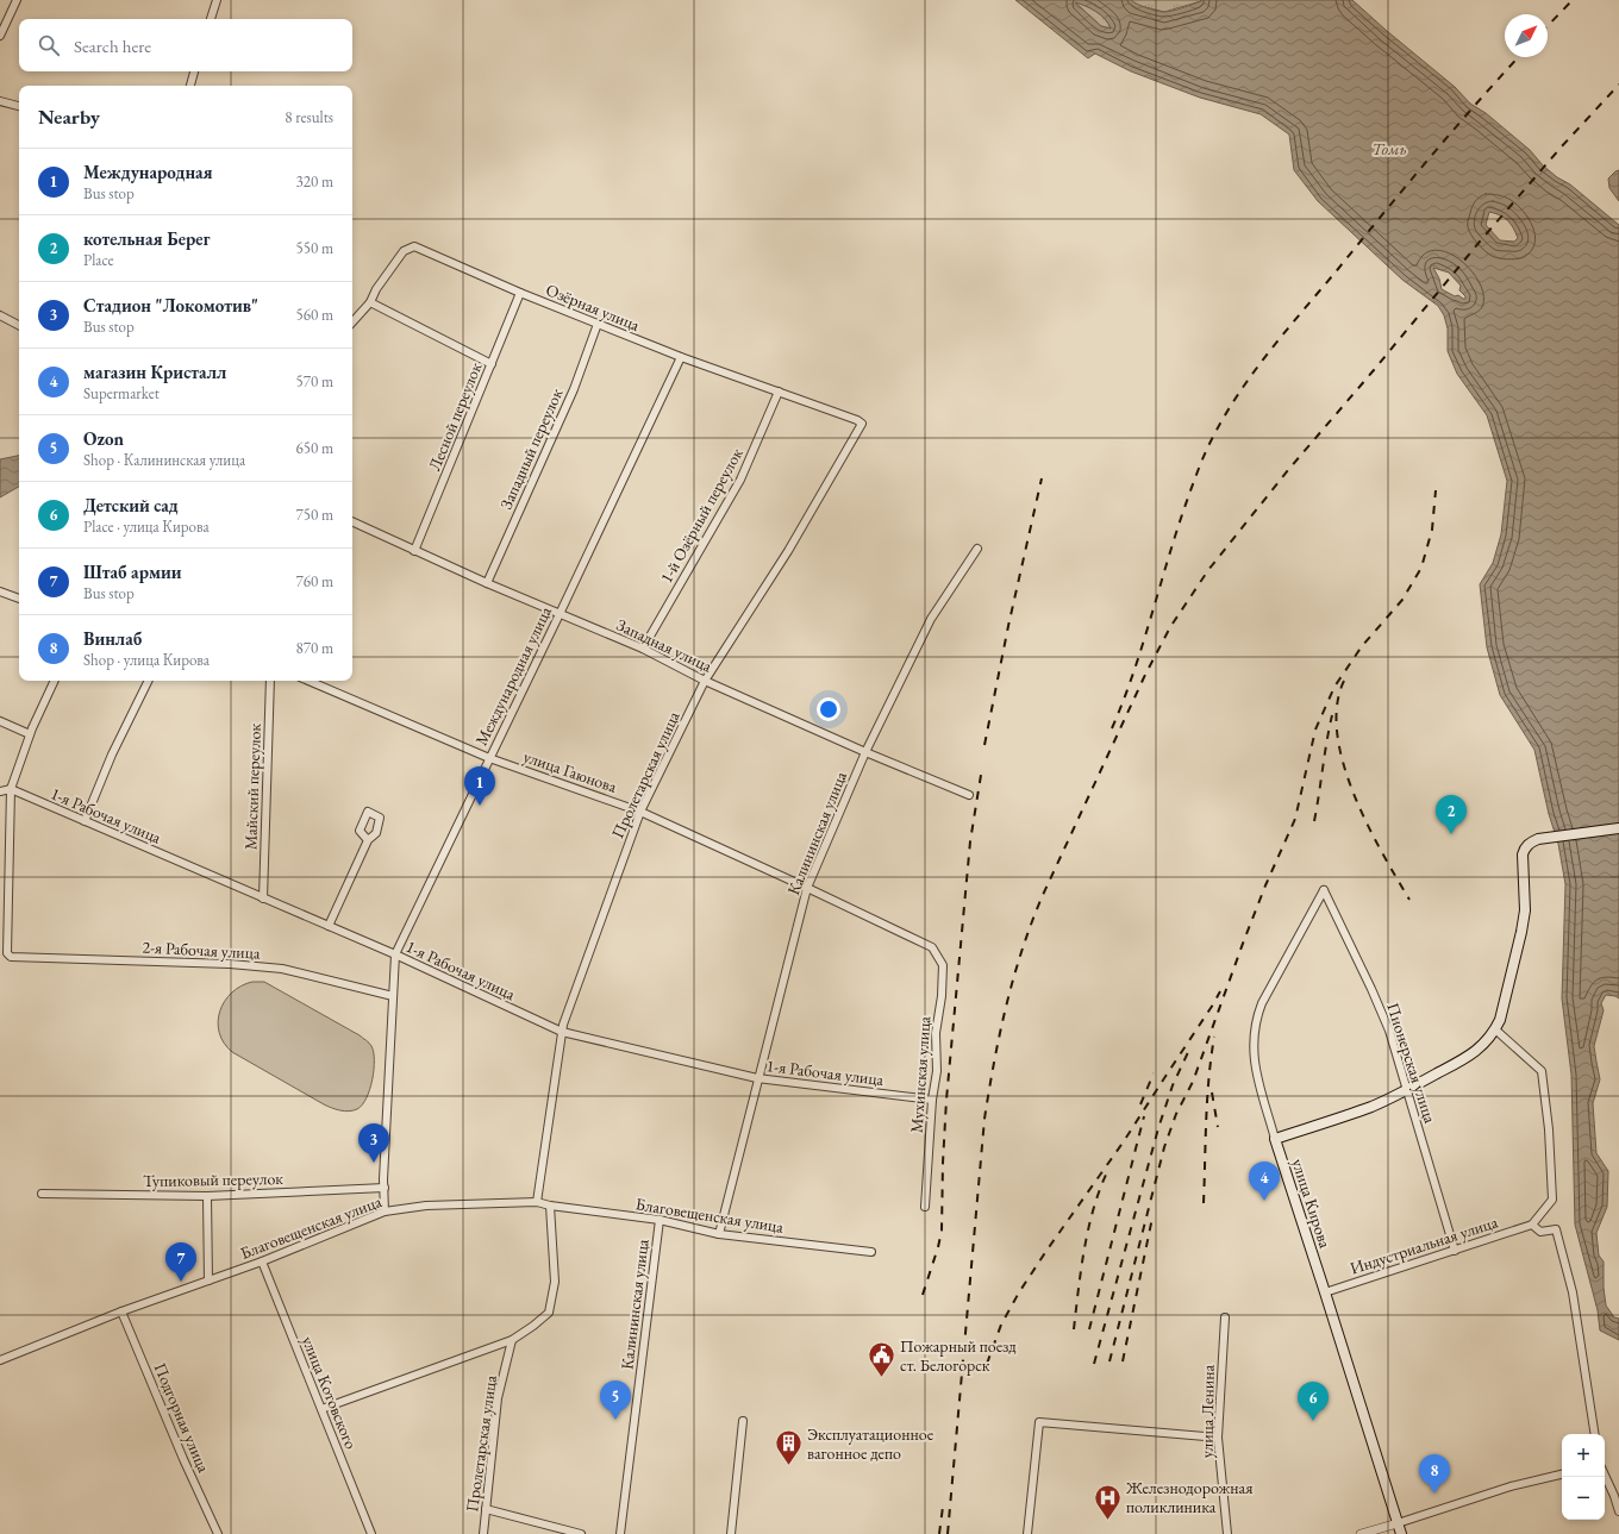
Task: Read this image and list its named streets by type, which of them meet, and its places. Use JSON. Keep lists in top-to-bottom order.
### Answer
{
  "streets": {
    "main road": ["улица Кирова"],
    "street": [
      "Озёрная улица",
      "Лесной переулок",
      "Западный переулок",
      "1-й Озёрный переулок",
      "Западная улица",
      "Международная улица",
      "улица Гаюнова",
      "Пролетарская улица",
      "Майский переулок",
      "1-я Рабочая улица",
      "Калининская улица",
      "2-я Рабочая улица",
      "Пионерская улица",
      "Мухинская улица",
      "Тупиковый переулок",
      "Благовещенская улица",
      "Индустриальная улица",
      "улица Котовского",
      "улица Ленина",
      "Подгорная улица"
    ]
  },
  "crossings": [
    ["Озёрная улица", "Лесной переулок"],
    ["Озёрная улица", "Западный переулок"],
    ["Озёрная улица", "1-й Озёрный переулок"],
    ["Озёрная улица", "Международная улица"],
    ["Озёрная улица", "Пролетарская улица"],
    ["Лесной переулок", "Западная улица"],
    ["Западный переулок", "Западная улица"],
    ["1-й Озёрный переулок", "Западная улица"],
    ["Западная улица", "Международная улица"],
    ["Западная улица", "Пролетарская улица"],
    ["Западная улица", "Калининская улица"],
    ["Международная улица", "улица Гаюнова"],
    ["Международная улица", "1-я Рабочая улица"],
    ["Международная улица", "2-я Рабочая улица"],
    ["Международная улица", "Тупиковый переулок"],
    ["Международная улица", "Благовещенская улица"],
    ["улица Гаюнова", "Пролетарская улица"],
    ["улица Гаюнова", "Калининская улица"],
    ["улица Гаюнова", "Мухинская улица"],
    ["Пролетарская улица", "1-я Рабочая улица"],
    ["Пролетарская улица", "Благовещенская улица"],
    ["Майский переулок", "1-я Рабочая улица"],
    ["1-я Рабочая улица", "Калининская улица"],
    ["1-я Рабочая улица", "2-я Рабочая улица"],
    ["1-я Рабочая улица", "Мухинская улица"],
    ["Калининская улица", "Благовещенская улица"],
    ["Пионерская улица", "улица Кирова"],
    ["Пионерская улица", "Индустриальная улица"],
    ["улица Кирова", "Индустриальная улица"],
    ["Благовещенская улица", "улица Котовского"],
    ["Благовещенская улица", "Подгорная улица"]
  ],
  "water": ["Томь"],
  "places": {
    "public building": ["Пожарный поезд ст. Белогорск"],
    "building": ["Эксплуатационное вагонное депо"],
    "hospital": ["Железнодорожная поликлиника"]
  },
  "north": "top right",
  "page": {
    "search": "Search here",
    "heading": ["Nearby", "8 results"],
    "list": [
      {
        "mark": "1",
        "name": "Международная",
        "note": "Bus stop",
        "value": "320 m"
      },
      {
        "mark": "2",
        "name": "котельная Берег",
        "note": "Place",
        "value": "550 m"
      },
      {
        "mark": "3",
        "name": "Стадион \"Локомотив\"",
        "note": "Bus stop",
        "value": "560 m"
      },
      {
        "mark": "4",
        "name": "магазин Кристалл",
        "note": "Supermarket",
        "value": "570 m"
      },
      {
        "mark": "5",
        "name": "Ozon",
        "note": "Shop · Калининская улица",
        "value": "650 m"
      },
      {
        "mark": "6",
        "name": "Детский сад",
        "note": "Place · улица Кирова",
        "value": "750 m"
      },
      {
        "mark": "7",
        "name": "Штаб армии",
        "note": "Bus stop",
        "value": "760 m"
      },
      {
        "mark": "8",
        "name": "Винлаб",
        "note": "Shop · улица Кирова",
        "value": "870 m"
      }
    ],
    "pins": [
      "1",
      "2",
      "3",
      "4",
      "7",
      "5",
      "6",
      "8"
    ],
    "map_buttons": ["+", "−"]
  }
}
